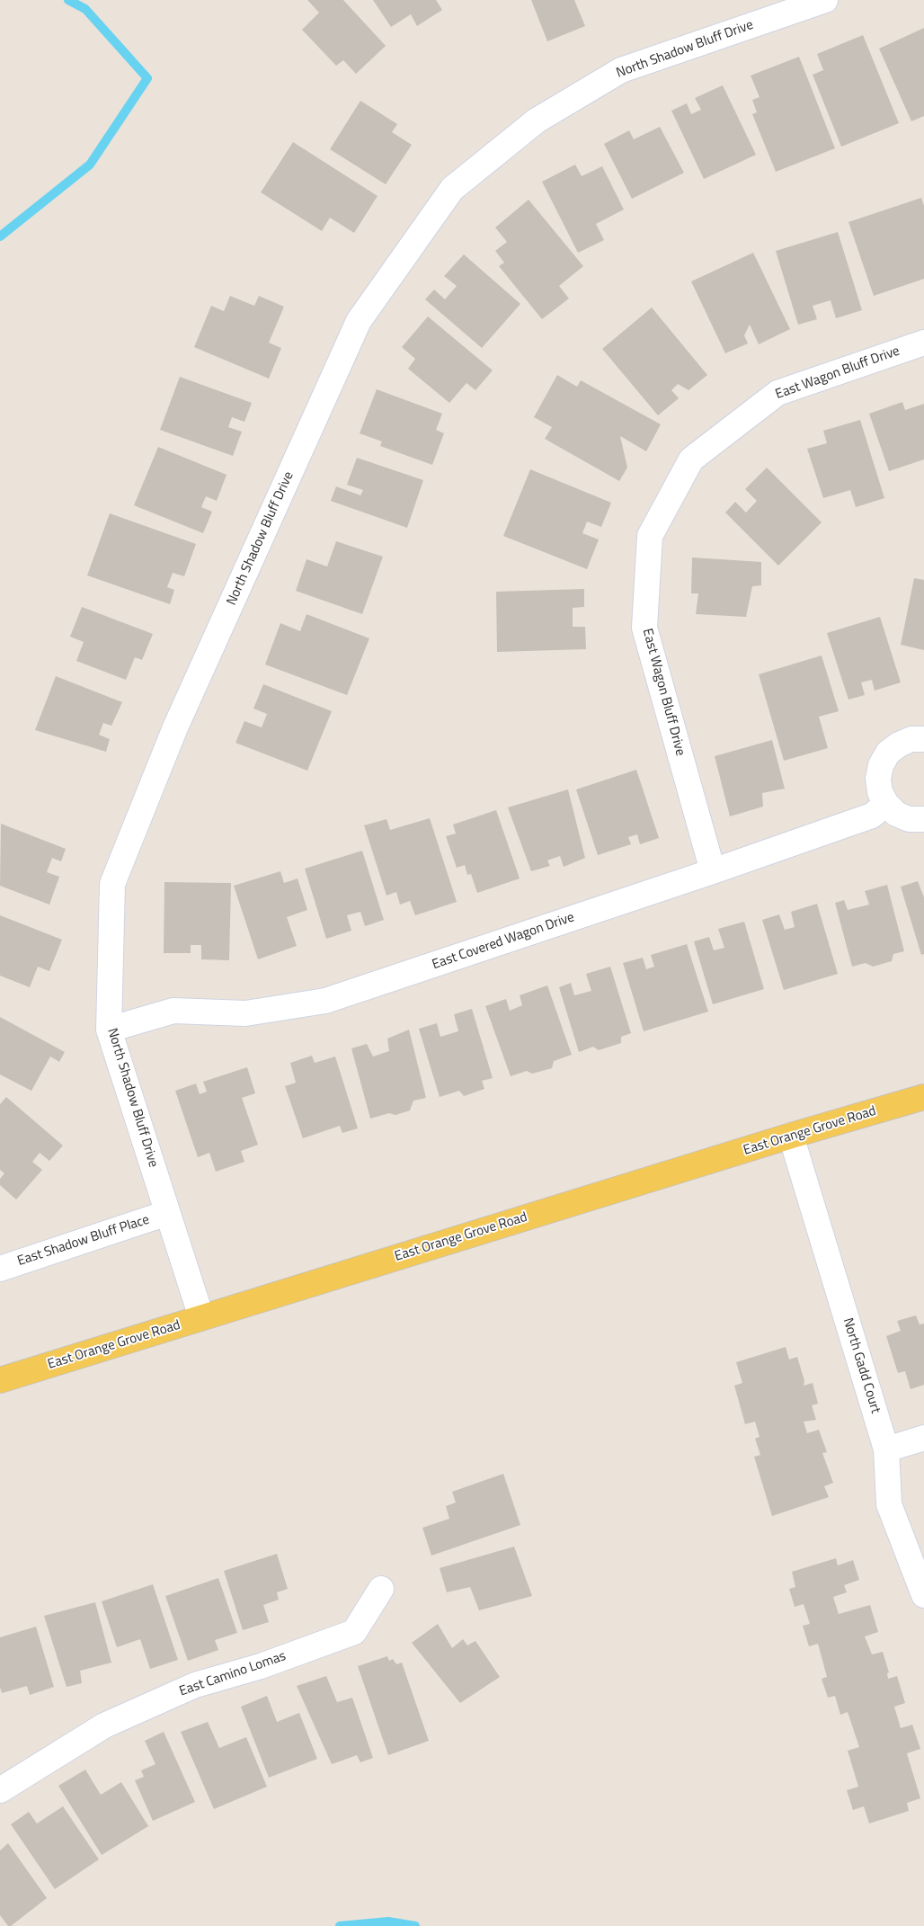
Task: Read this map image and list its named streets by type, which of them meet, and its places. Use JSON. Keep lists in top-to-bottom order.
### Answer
{
  "streets": {
    "main road": ["East Orange Grove Road"],
    "street": [
      "North Shadow Bluff Drive",
      "East Wagon Bluff Drive",
      "East Covered Wagon Drive",
      "East Shadow Bluff Place",
      "North Gadd Court",
      "East Camino Lomas"
    ]
  },
  "crossings": [
    ["North Shadow Bluff Drive", "East Covered Wagon Drive"],
    ["North Shadow Bluff Drive", "East Orange Grove Road"],
    ["North Shadow Bluff Drive", "East Shadow Bluff Place"],
    ["East Wagon Bluff Drive", "East Covered Wagon Drive"],
    ["East Orange Grove Road", "North Gadd Court"]
  ]
}
